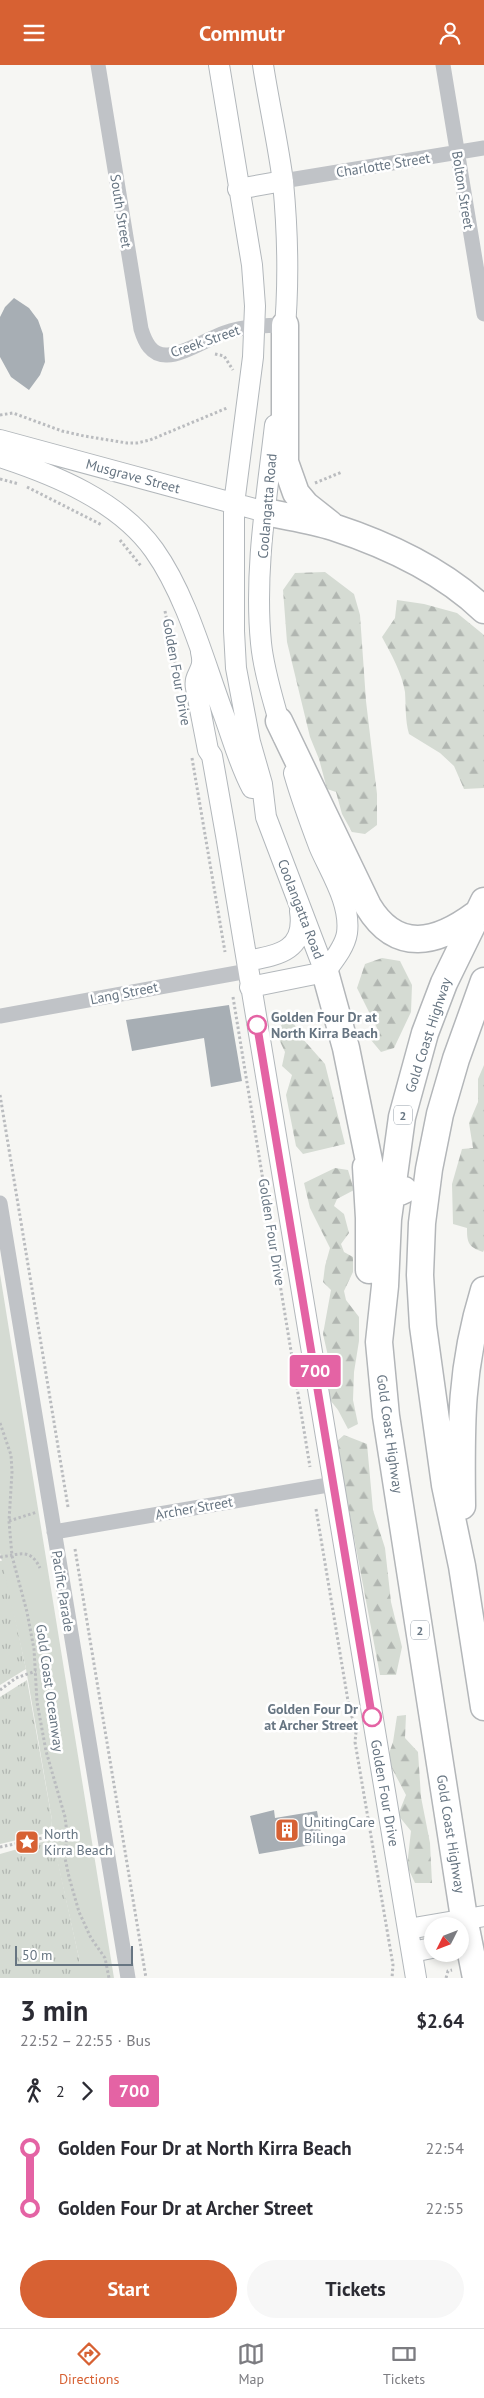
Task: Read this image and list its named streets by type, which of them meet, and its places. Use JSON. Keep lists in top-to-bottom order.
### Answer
{
  "streets": {
    "highway": ["Gold Coast Highway", "2"],
    "street": [
      "Charlotte Street",
      "Bolton Street",
      "South Street",
      "Creek Street",
      "Musgrave Street",
      "Coolangatta Road",
      "Golden Four Drive",
      "Lang Street",
      "Archer Street",
      "Pacific Parade"
    ],
    "path": ["Gold Coast Oceanway"]
  },
  "crossings": [
    ["Charlotte Street", "Bolton Street"],
    ["Charlotte Street", "Coolangatta Road"],
    ["South Street", "Creek Street"],
    ["Creek Street", "Coolangatta Road"],
    ["Musgrave Street", "Coolangatta Road"],
    ["Coolangatta Road", "Golden Four Drive"],
    ["Golden Four Drive", "Lang Street"],
    ["Golden Four Drive", "Archer Street"],
    ["Archer Street", "Pacific Parade"]
  ],
  "places": {
    "other": ["Golden Four Dr at North Kirra Beach", "Golden Four Dr at Archer Street"],
    "building": ["UnitingCare Bilinga"],
    "place": ["North Kirra Beach"]
  },
  "lines": ["bus line 700"],
  "scale_bar": "50 m",
  "north": "bottom left",
  "page": {
    "header": "Commutr",
    "on_map": "700",
    "scale": "50 m",
    "heading": ["3 min", "22:52 – 22:55 · Bus", "$2.64"],
    "legs": ["2", "700"],
    "list": [
      {
        "name": "Golden Four Dr at North Kirra Beach",
        "value": "22:54"
      },
      {
        "name": "Golden Four Dr at Archer Street",
        "value": "22:55"
      }
    ],
    "buttons": ["Start", "Tickets"],
    "tabs": ["Directions", "Map", "Tickets"]
  }
}
